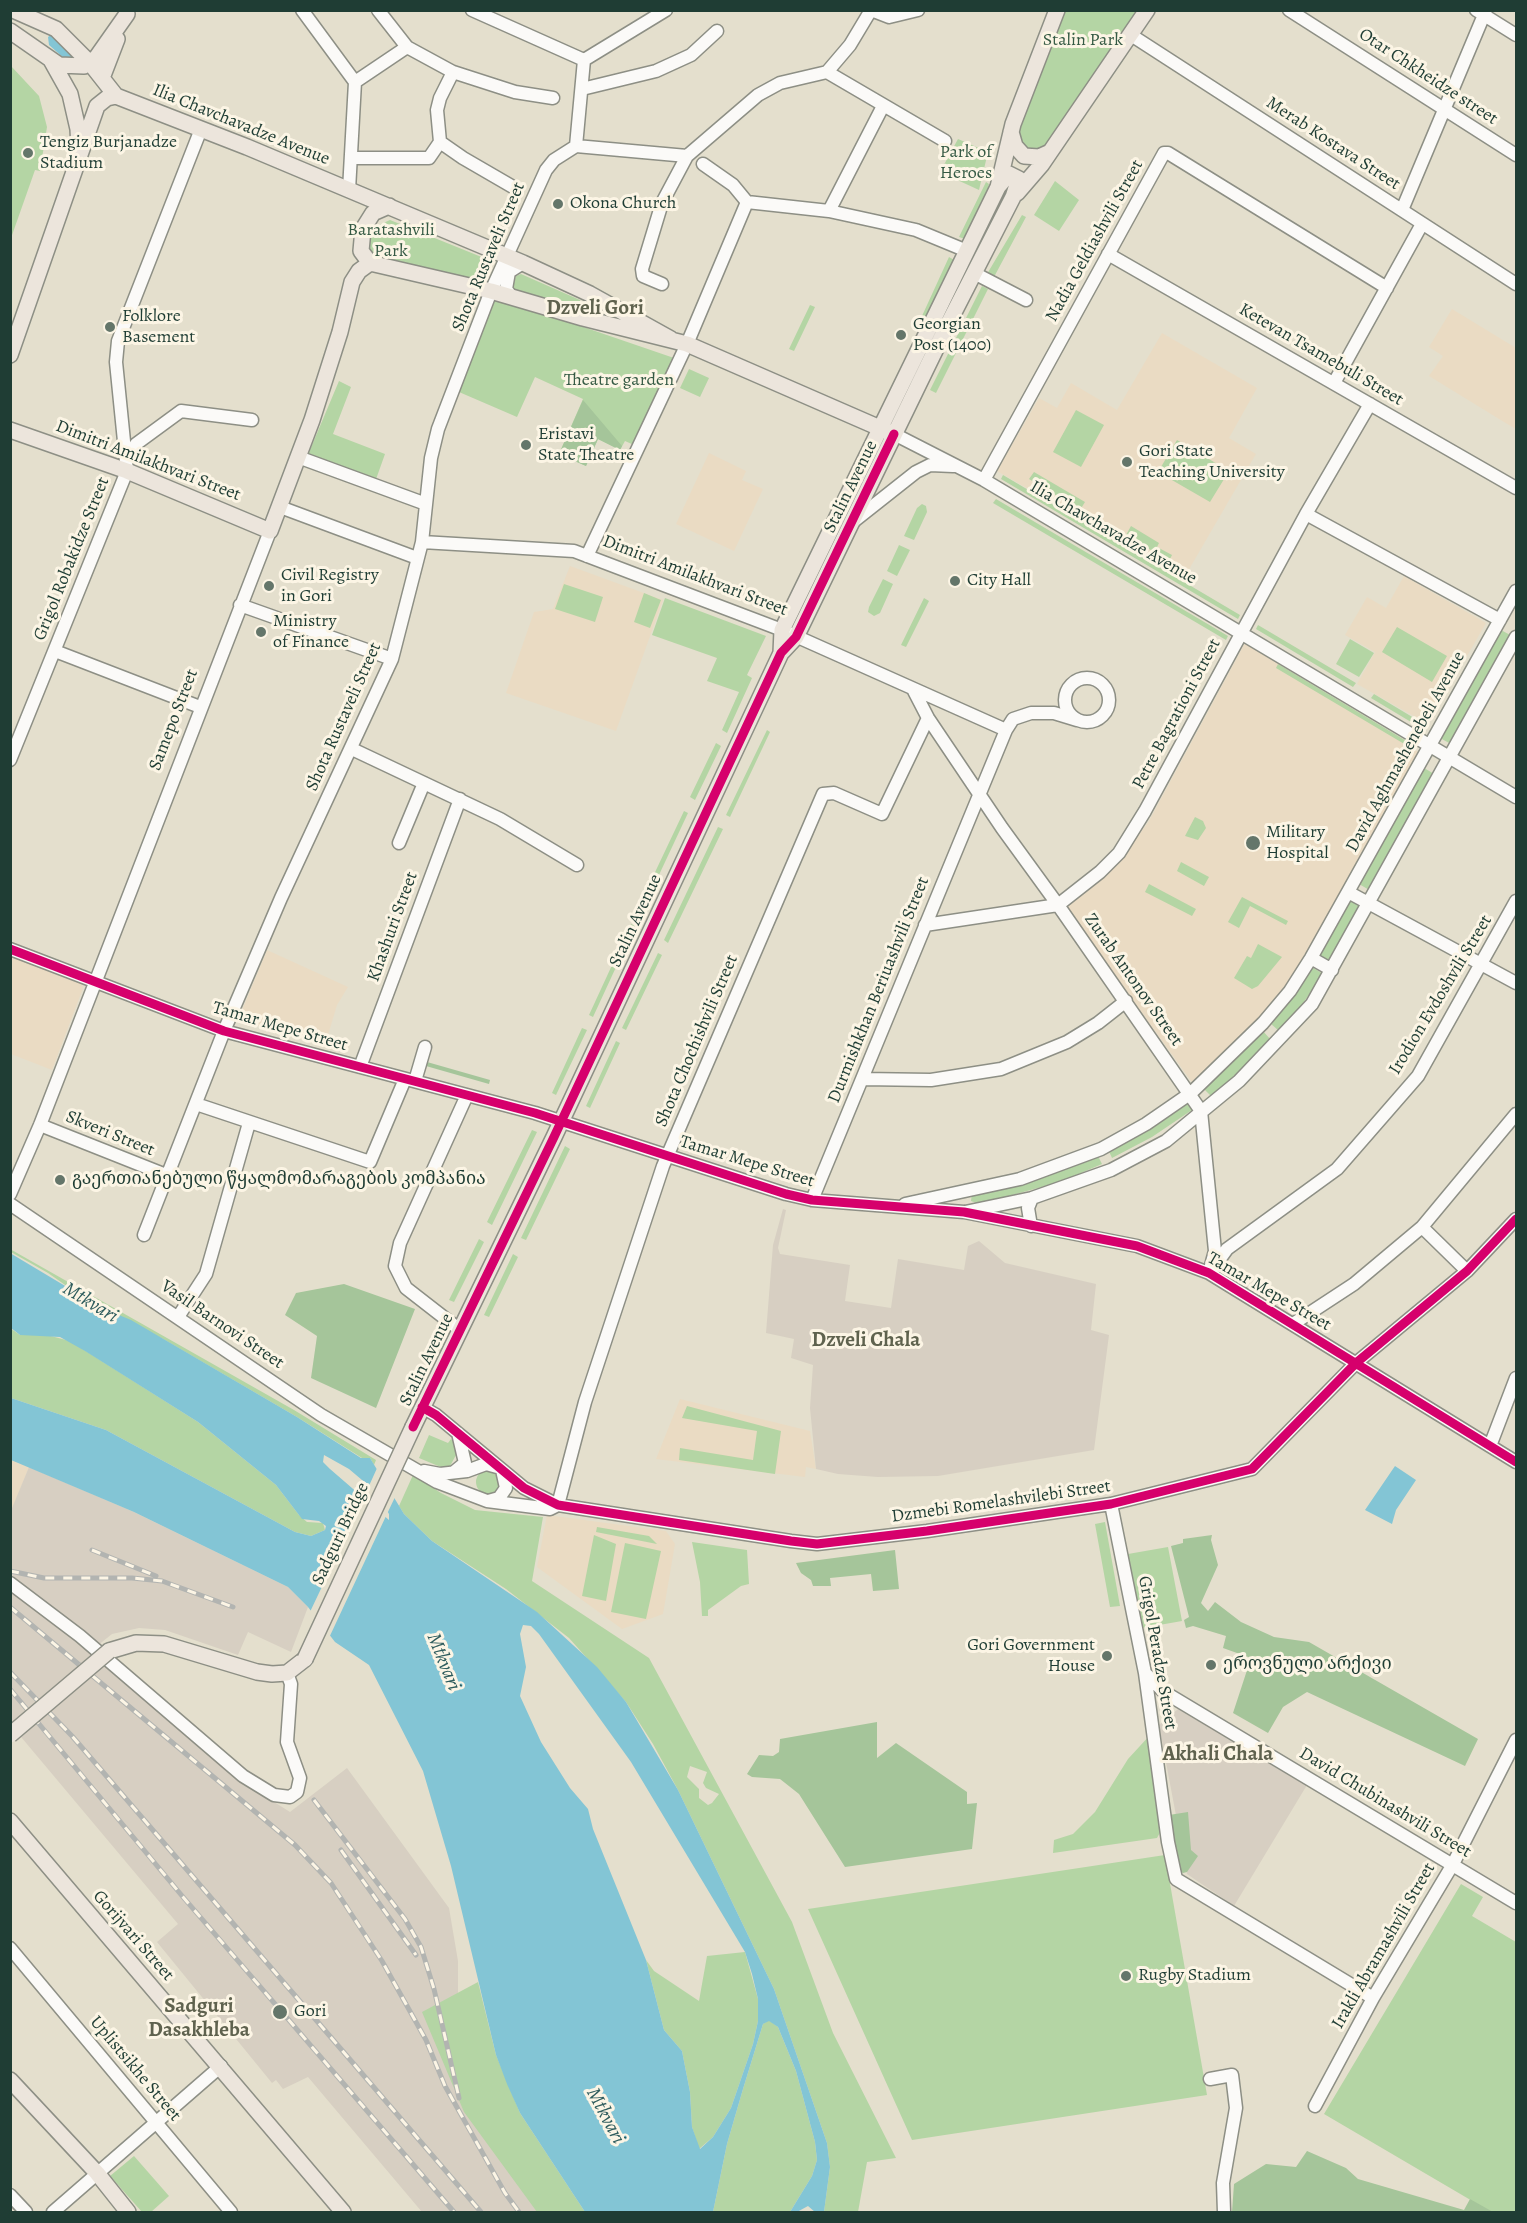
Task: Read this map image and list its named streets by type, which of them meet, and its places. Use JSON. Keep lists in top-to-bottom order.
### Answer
{
  "streets": {
    "main road": [
      "Ilia Chavchavadze Avenue",
      "Dimitri Amilakhvari Street",
      "Stalin Avenue",
      "Samepo Street",
      "Sadguri Bridge",
      "Gorijvari Street"
    ],
    "street": [
      "Otar Chkheidze street",
      "Merab Kostava Street",
      "Nadia Geldiashvili Street",
      "Shota Rustaveli Street",
      "Ketevan Tsamebuli Street",
      "Grigol Robakidze Street",
      "Petre Bagrationi Street",
      "David Aghmashenebeli Avenue",
      "Khashuri Street",
      "Zurab Antonov Street",
      "Durmishkhan Beriuashvili Street",
      "Irodion Evdoshvili Street",
      "Tamar Mepe Street",
      "Shota Chochishvili Street",
      "Skveri Street",
      "Vasil Barnovi Street",
      "Dzmebi Romelashvilebi Street",
      "Grigol Peradze Street",
      "David Chubinashvili Street",
      "Irakli Abramashvili Street",
      "Uplistsikhe Street"
    ]
  },
  "crossings": [
    ["Ilia Chavchavadze Avenue", "Nadia Geldiashvili Street"],
    ["Ilia Chavchavadze Avenue", "Shota Rustaveli Street"],
    ["Ilia Chavchavadze Avenue", "Stalin Avenue"],
    ["Ilia Chavchavadze Avenue", "Grigol Robakidze Street"],
    ["Ilia Chavchavadze Avenue", "Petre Bagrationi Street"],
    ["Ilia Chavchavadze Avenue", "Samepo Street"],
    ["Ilia Chavchavadze Avenue", "David Aghmashenebeli Avenue"],
    ["Merab Kostava Street", "Stalin Avenue"],
    ["Nadia Geldiashvili Street", "Ketevan Tsamebuli Street"],
    ["Shota Rustaveli Street", "Dimitri Amilakhvari Street"],
    ["Shota Rustaveli Street", "Tamar Mepe Street"],
    ["Shota Rustaveli Street", "Skveri Street"],
    ["Ketevan Tsamebuli Street", "Petre Bagrationi Street"],
    ["Dimitri Amilakhvari Street", "Stalin Avenue"],
    ["Dimitri Amilakhvari Street", "Grigol Robakidze Street"],
    ["Dimitri Amilakhvari Street", "Samepo Street"],
    ["Dimitri Amilakhvari Street", "Zurab Antonov Street"],
    ["Stalin Avenue", "Tamar Mepe Street"],
    ["Stalin Avenue", "Dzmebi Romelashvilebi Street"],
    ["Stalin Avenue", "Sadguri Bridge"],
    ["Petre Bagrationi Street", "Zurab Antonov Street"],
    ["Petre Bagrationi Street", "Durmishkhan Beriuashvili Street"],
    ["Samepo Street", "Tamar Mepe Street"],
    ["Samepo Street", "Skveri Street"],
    ["David Aghmashenebeli Avenue", "Zurab Antonov Street"],
    ["David Aghmashenebeli Avenue", "Tamar Mepe Street"],
    ["Khashuri Street", "Tamar Mepe Street"],
    ["Zurab Antonov Street", "Durmishkhan Beriuashvili Street"],
    ["Zurab Antonov Street", "Irodion Evdoshvili Street"],
    ["Zurab Antonov Street", "Tamar Mepe Street"],
    ["Zurab Antonov Street", "Shota Chochishvili Street"],
    ["Durmishkhan Beriuashvili Street", "Tamar Mepe Street"],
    ["Irodion Evdoshvili Street", "Tamar Mepe Street"],
    ["Tamar Mepe Street", "Shota Chochishvili Street"],
    ["Tamar Mepe Street", "Dzmebi Romelashvilebi Street"],
    ["Shota Chochishvili Street", "Vasil Barnovi Street"],
    ["Shota Chochishvili Street", "Dzmebi Romelashvilebi Street"],
    ["Vasil Barnovi Street", "Dzmebi Romelashvilebi Street"],
    ["Dzmebi Romelashvilebi Street", "Grigol Peradze Street"],
    ["Grigol Peradze Street", "David Chubinashvili Street"],
    ["Grigol Peradze Street", "Irakli Abramashvili Street"],
    ["David Chubinashvili Street", "Irakli Abramashvili Street"]
  ],
  "districts": [
    "Dzveli Gori",
    "Dzveli Chala",
    "Akhali Chala",
    "Sadguri Dasakhleba"
  ],
  "water": ["Mtkvari"],
  "parks": [
    "Stalin Park",
    "Park of Heroes",
    "Baratashvili Park",
    "Theatre garden"
  ],
  "places": [
    "Tengiz Burjanadze Stadium",
    "Okona Church",
    "Folklore Basement",
    "Georgian Post (1400)",
    "Eristavi State Theatre",
    "Gori State Teaching University",
    "City Hall",
    "Civil Registry in Gori",
    "Ministry of Finance",
    "Military Hospital",
    "გაერთიანებული წყალმომარაგების კომპანია",
    "Gori Government House",
    "ეროვნული არქივი",
    "Rugby Stadium",
    "Gori"
  ]
}
